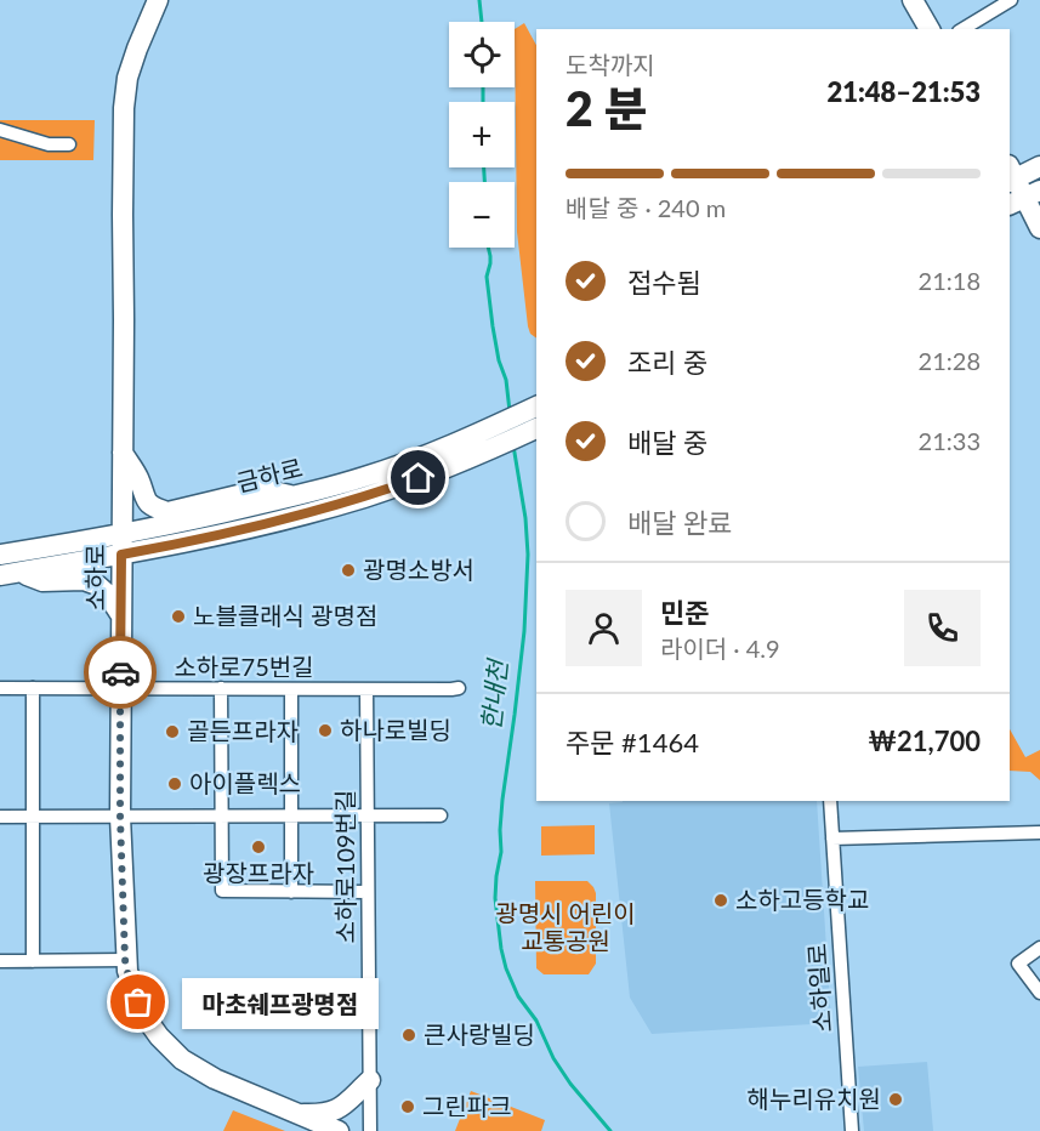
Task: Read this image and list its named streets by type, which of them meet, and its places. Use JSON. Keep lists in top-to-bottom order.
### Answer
{
  "streets": {
    "street": [
      "금하로",
      "소하로",
      "소하로75번길",
      "소하로109번길",
      "소하일로"
    ]
  },
  "crossings": [
    ["금하로", "소하로"],
    ["소하로", "소하로75번길"],
    ["소하로75번길", "소하로109번길"]
  ],
  "water": ["한내천"],
  "parks": ["광명시 어린이 교통공원"],
  "places": [
    "광명소방서",
    "노블클래식 광명점",
    "하나로빌딩",
    "골든프라자",
    "아이플렉스",
    "광장프라자",
    "소하고등학교",
    "마초쉐프광명점",
    "큰사랑빌딩",
    "해누리유치원",
    "그린파크"
  ],
  "page": {
    "map_buttons": ["+", "−"],
    "heading": ["2 분", "도착까지", "21:48–21:53"],
    "panel": [
      "민준",
      "라이더 · 4.9",
      "주문 #1464",
      "₩21,700"
    ],
    "bar": "배달 중 · 240 m",
    "list": [
      ["접수됨", "21:18"],
      ["조리 중", "21:28"],
      ["배달 중", "21:33"],
      "배달 완료"
    ],
    "bubble": "마초쉐프광명점"
  }
}
